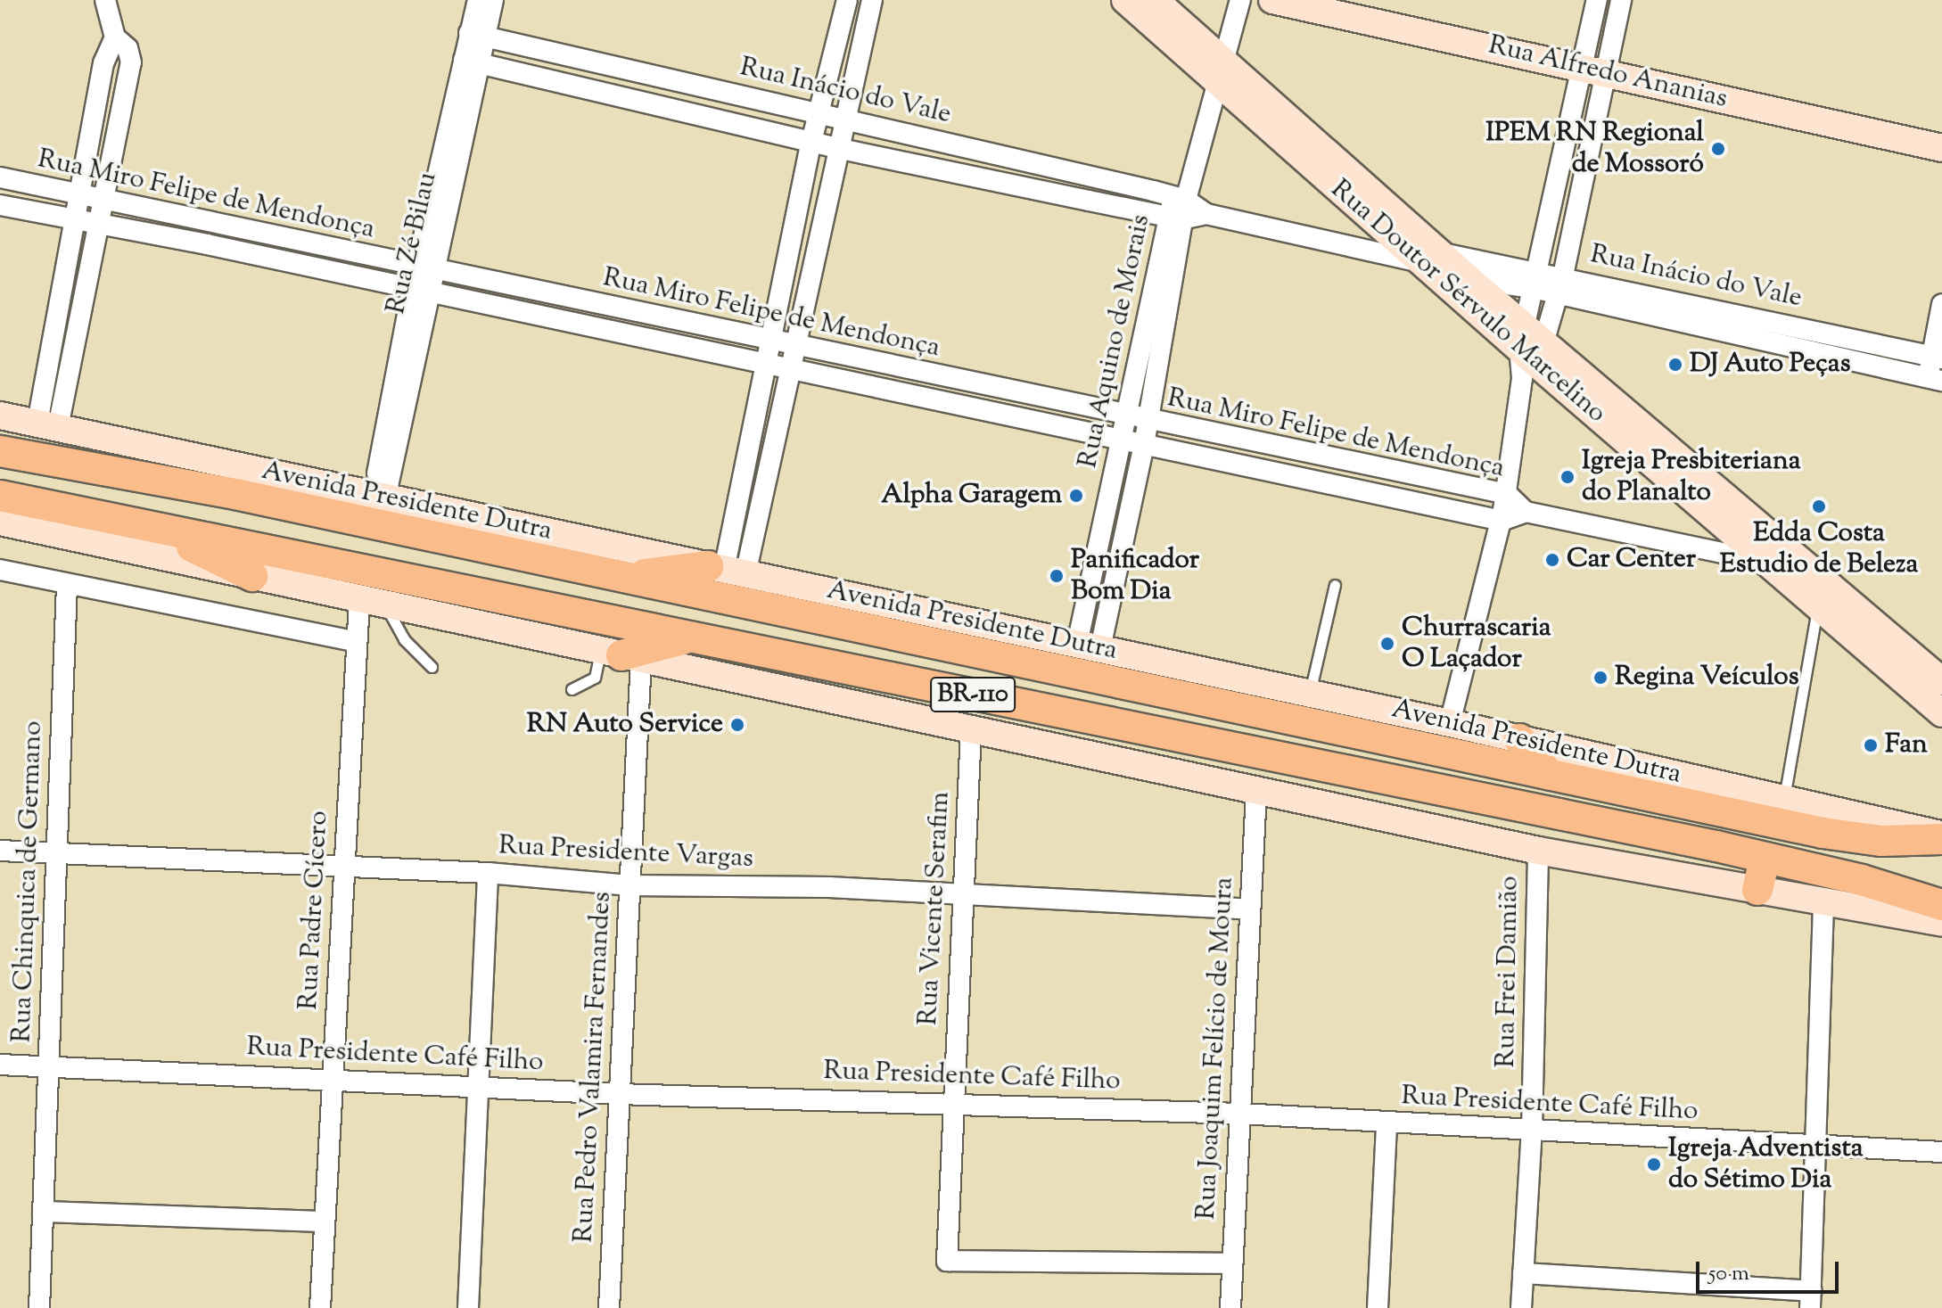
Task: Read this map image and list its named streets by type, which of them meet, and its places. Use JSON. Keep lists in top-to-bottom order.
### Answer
{
  "streets": {
    "main road": ["Avenida Presidente Dutra", "BR-110"],
    "street": [
      "Rua Alfredo Ananias",
      "Rua Inácio do Vale",
      "Rua Miro Felipe de Mendonça",
      "Rua Zé Bilau",
      "Rua Doutor Sérvulo Marcelino",
      "Rua Aquino de Morais",
      "Rua Presidente Vargas",
      "Rua Chinquica de Germano",
      "Rua Vicente Serafim",
      "Rua Padre Cícero",
      "Rua Frei Damião",
      "Rua Joaquim Felício de Moura",
      "Rua Presidente Café Filho",
      "Rua Pedro Valamira Fernandes"
    ]
  },
  "crossings": [
    ["Rua Inácio do Vale", "Rua Zé Bilau"],
    ["Rua Inácio do Vale", "Rua Doutor Sérvulo Marcelino"],
    ["Rua Inácio do Vale", "Rua Aquino de Morais"],
    ["Rua Miro Felipe de Mendonça", "Rua Zé Bilau"],
    ["Rua Miro Felipe de Mendonça", "Rua Doutor Sérvulo Marcelino"],
    ["Rua Miro Felipe de Mendonça", "Rua Aquino de Morais"],
    ["Rua Zé Bilau", "Avenida Presidente Dutra"],
    ["Rua Doutor Sérvulo Marcelino", "Rua Aquino de Morais"],
    ["Rua Aquino de Morais", "Avenida Presidente Dutra"],
    ["Rua Presidente Vargas", "Rua Chinquica de Germano"],
    ["Rua Presidente Vargas", "Rua Vicente Serafim"],
    ["Rua Presidente Vargas", "Rua Padre Cícero"],
    ["Rua Presidente Vargas", "Rua Joaquim Felício de Moura"],
    ["Rua Presidente Vargas", "Rua Pedro Valamira Fernandes"],
    ["Rua Chinquica de Germano", "Rua Presidente Café Filho"],
    ["Rua Vicente Serafim", "Rua Joaquim Felício de Moura"],
    ["Rua Vicente Serafim", "Rua Presidente Café Filho"],
    ["Rua Padre Cícero", "Rua Presidente Café Filho"],
    ["Rua Frei Damião", "Rua Presidente Café Filho"],
    ["Rua Joaquim Felício de Moura", "Rua Presidente Café Filho"],
    ["Rua Presidente Café Filho", "Rua Pedro Valamira Fernandes"]
  ],
  "places": [
    "IPEM RN Regional de Mossoró",
    "DJ Auto Peças",
    "Igreja Presbiteriana do Planalto",
    "Alpha Garagem",
    "Edda Costa Estudio de Beleza",
    "Car Center",
    "Panificador Bom Dia",
    "Churrascaria O Laçador",
    "Regina Veículos",
    "RN Auto Service",
    "Fan",
    "Igreja Adventista do Sétimo Dia"
  ],
  "scale_bar": "50 m"
}
